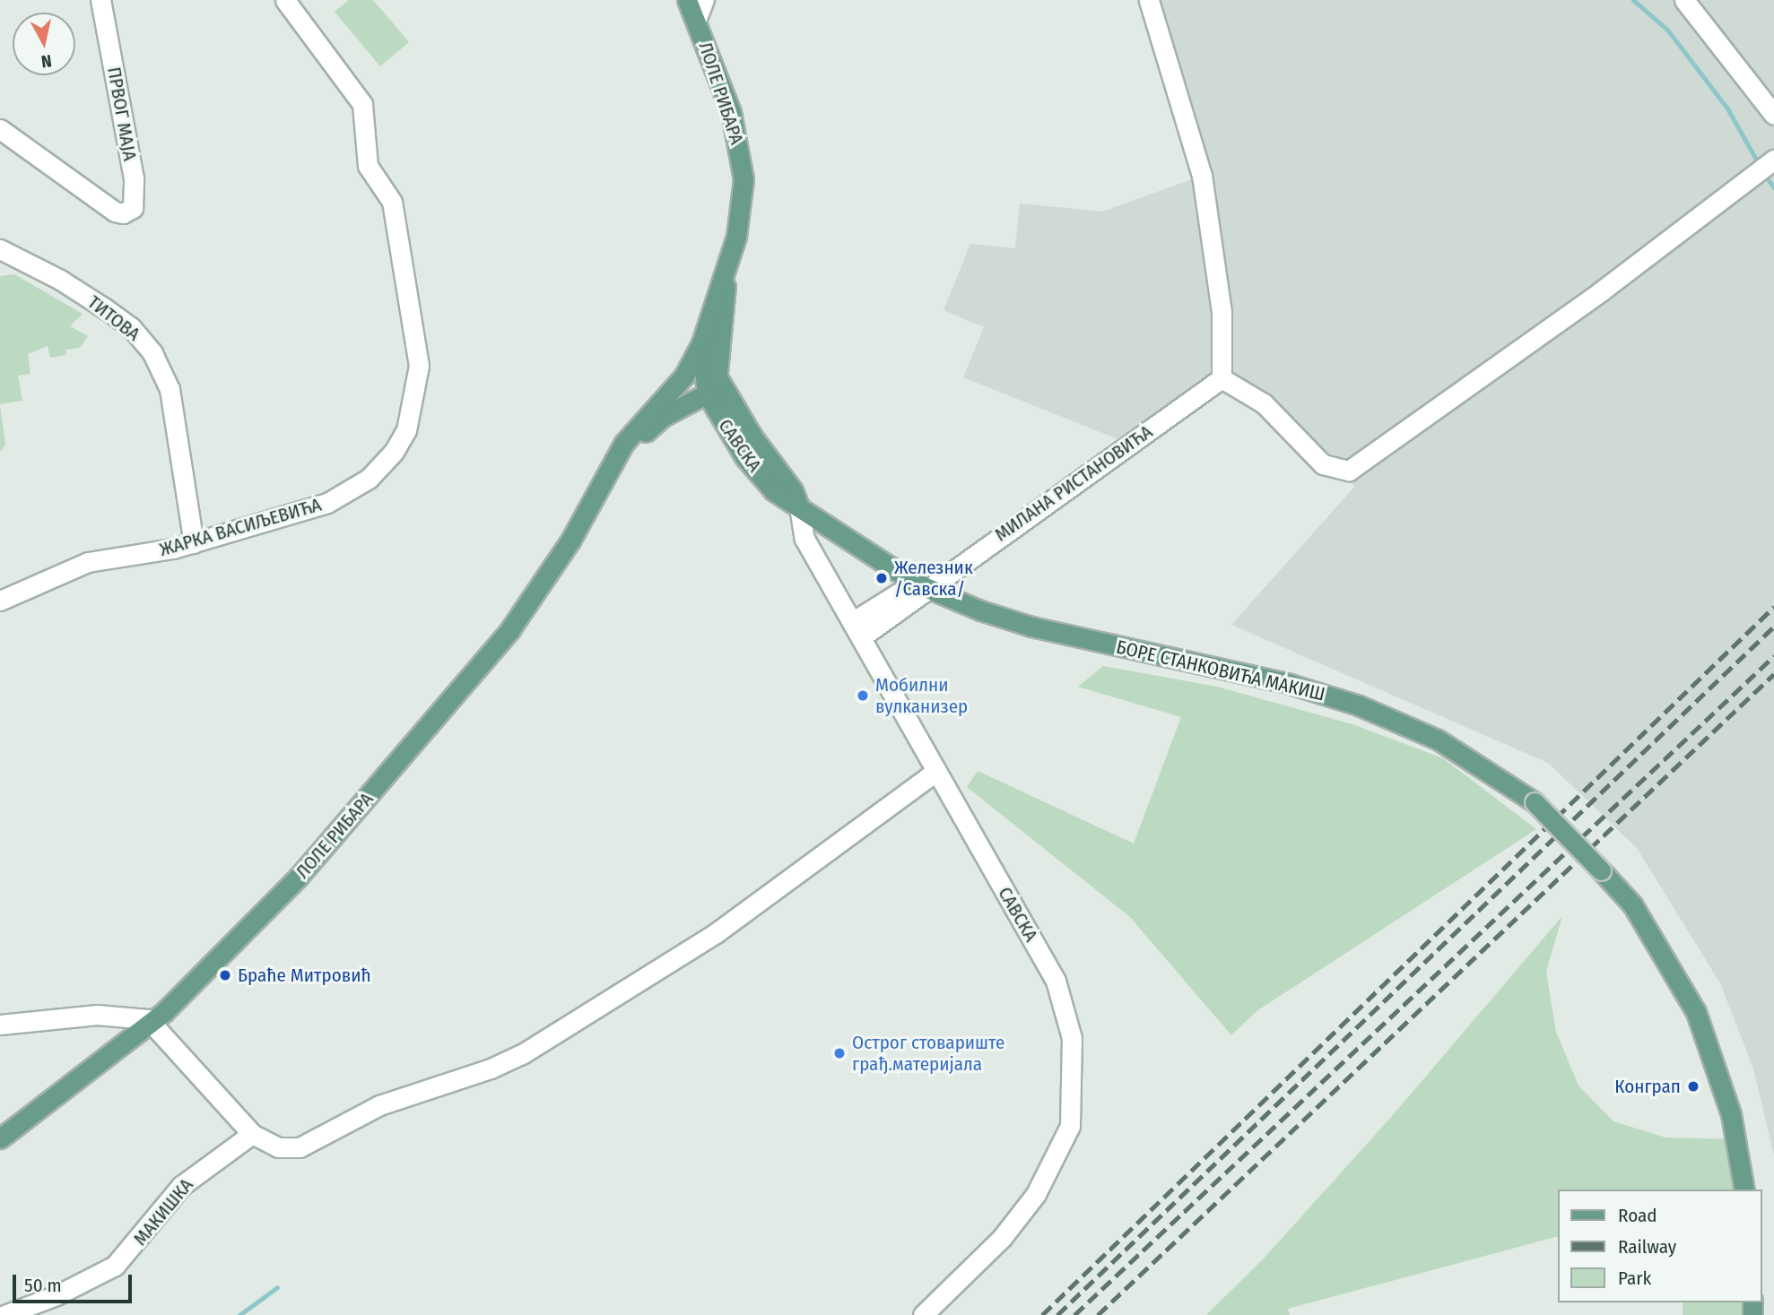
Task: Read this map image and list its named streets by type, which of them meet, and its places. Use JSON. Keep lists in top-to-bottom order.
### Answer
{
  "streets": {
    "main road": ["ЛОЛЕ РИБАРА", "САВСКА", "БОРЕ СТАНКОВИЋА МАКИШ"],
    "street": [
      "ПРВОГ МАЈА",
      "ТИТОВА",
      "МИЛАНА РИСТАНОВИЋА",
      "ЖАРКА ВАСИЉЕВИЋА",
      "МАКИШКА"
    ]
  },
  "crossings": [
    ["ЛОЛЕ РИБАРА", "САВСКА"],
    ["ТИТОВА", "ЖАРКА ВАСИЉЕВИЋА"],
    ["САВСКА", "МИЛАНА РИСТАНОВИЋА"],
    ["САВСКА", "БОРЕ СТАНКОВИЋА МАКИШ"],
    ["МИЛАНА РИСТАНОВИЋА", "БОРЕ СТАНКОВИЋА МАКИШ"]
  ],
  "places": [
    "Железник /Савска/",
    "Мобилни вулканизер",
    "Браће Митровић",
    "Острог стовариште грађ.материјала",
    "Конграп"
  ],
  "legend": ["Road", "Railway", "Park"],
  "scale_bar": "50 m",
  "north": "bottom"
}
